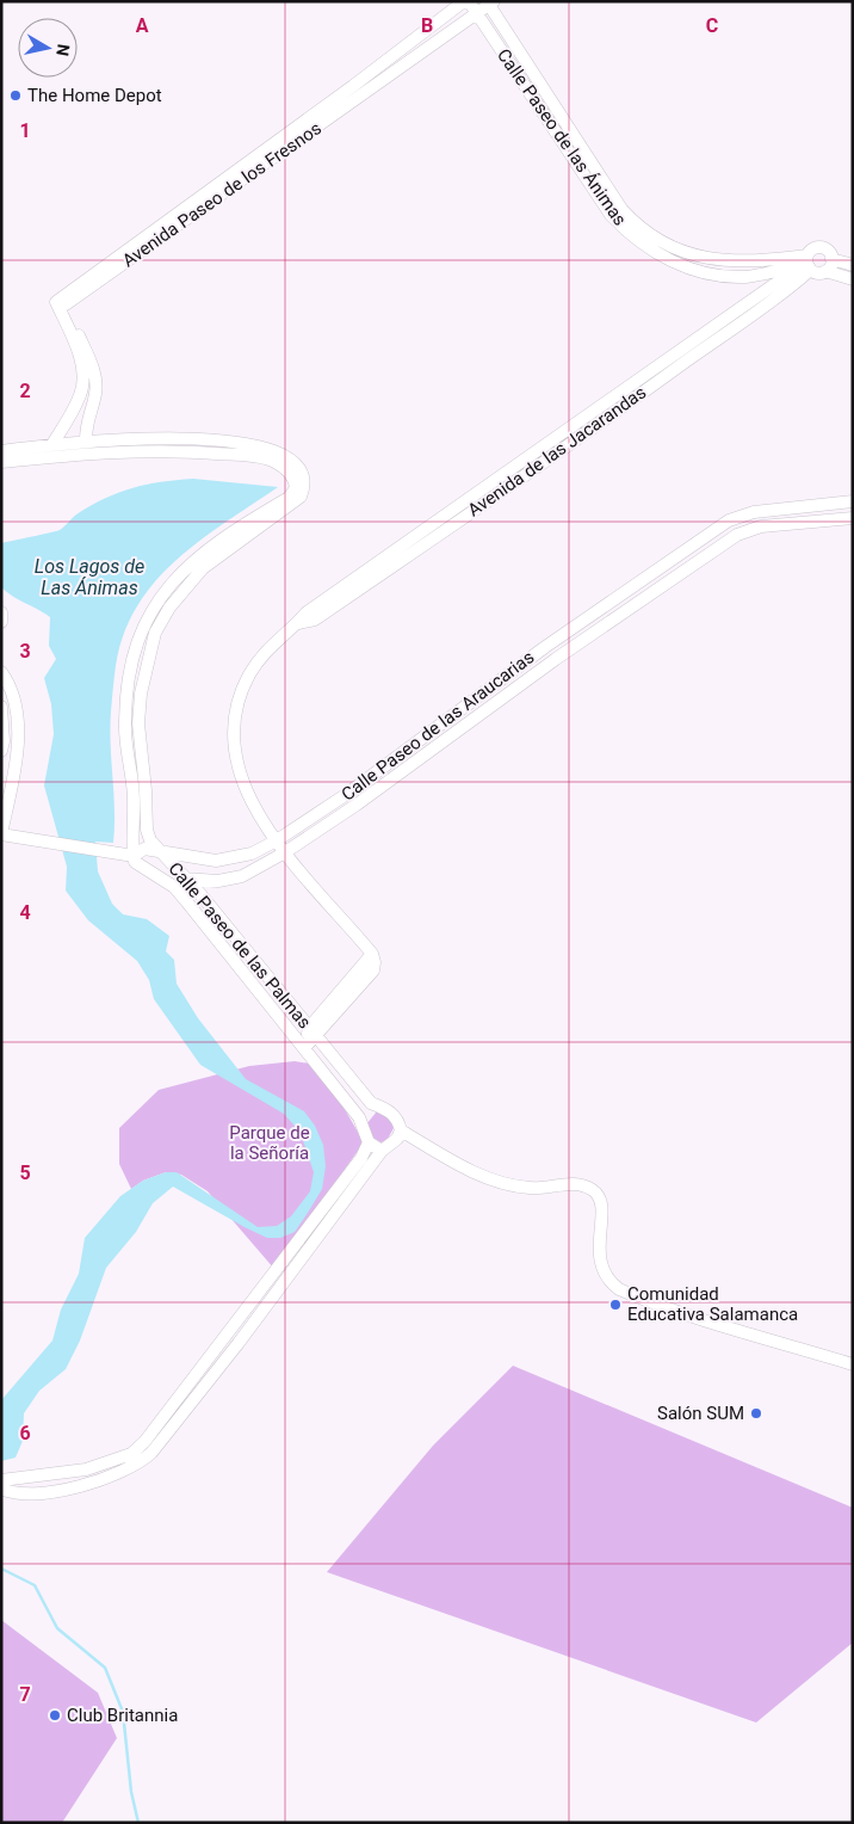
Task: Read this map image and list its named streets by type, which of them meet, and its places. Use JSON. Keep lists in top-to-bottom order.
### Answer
{
  "streets": {
    "street": [
      "Calle Paseo de las Ánimas",
      "Avenida Paseo de los Fresnos",
      "Avenida de las Jacarandas",
      "Calle Paseo de las Araucarias",
      "Calle Paseo de las Palmas"
    ]
  },
  "crossings": [
    ["Calle Paseo de las Ánimas", "Avenida Paseo de los Fresnos"],
    ["Calle Paseo de las Ánimas", "Avenida de las Jacarandas"],
    ["Avenida de las Jacarandas", "Calle Paseo de las Araucarias"],
    ["Avenida de las Jacarandas", "Calle Paseo de las Palmas"],
    ["Calle Paseo de las Araucarias", "Calle Paseo de las Palmas"]
  ],
  "water": ["Los Lagos de Las Ánimas"],
  "parks": ["Parque de la Señoría"],
  "places": [
    "The Home Depot",
    "Comunidad Educativa Salamanca",
    "Salón SUM",
    "Club Britannia"
  ],
  "north": "right",
  "grid": {
    "columns": ["A", "B", "C"],
    "rows": [
      "1",
      "2",
      "3",
      "4",
      "5",
      "6",
      "7"
    ]
  }
}
